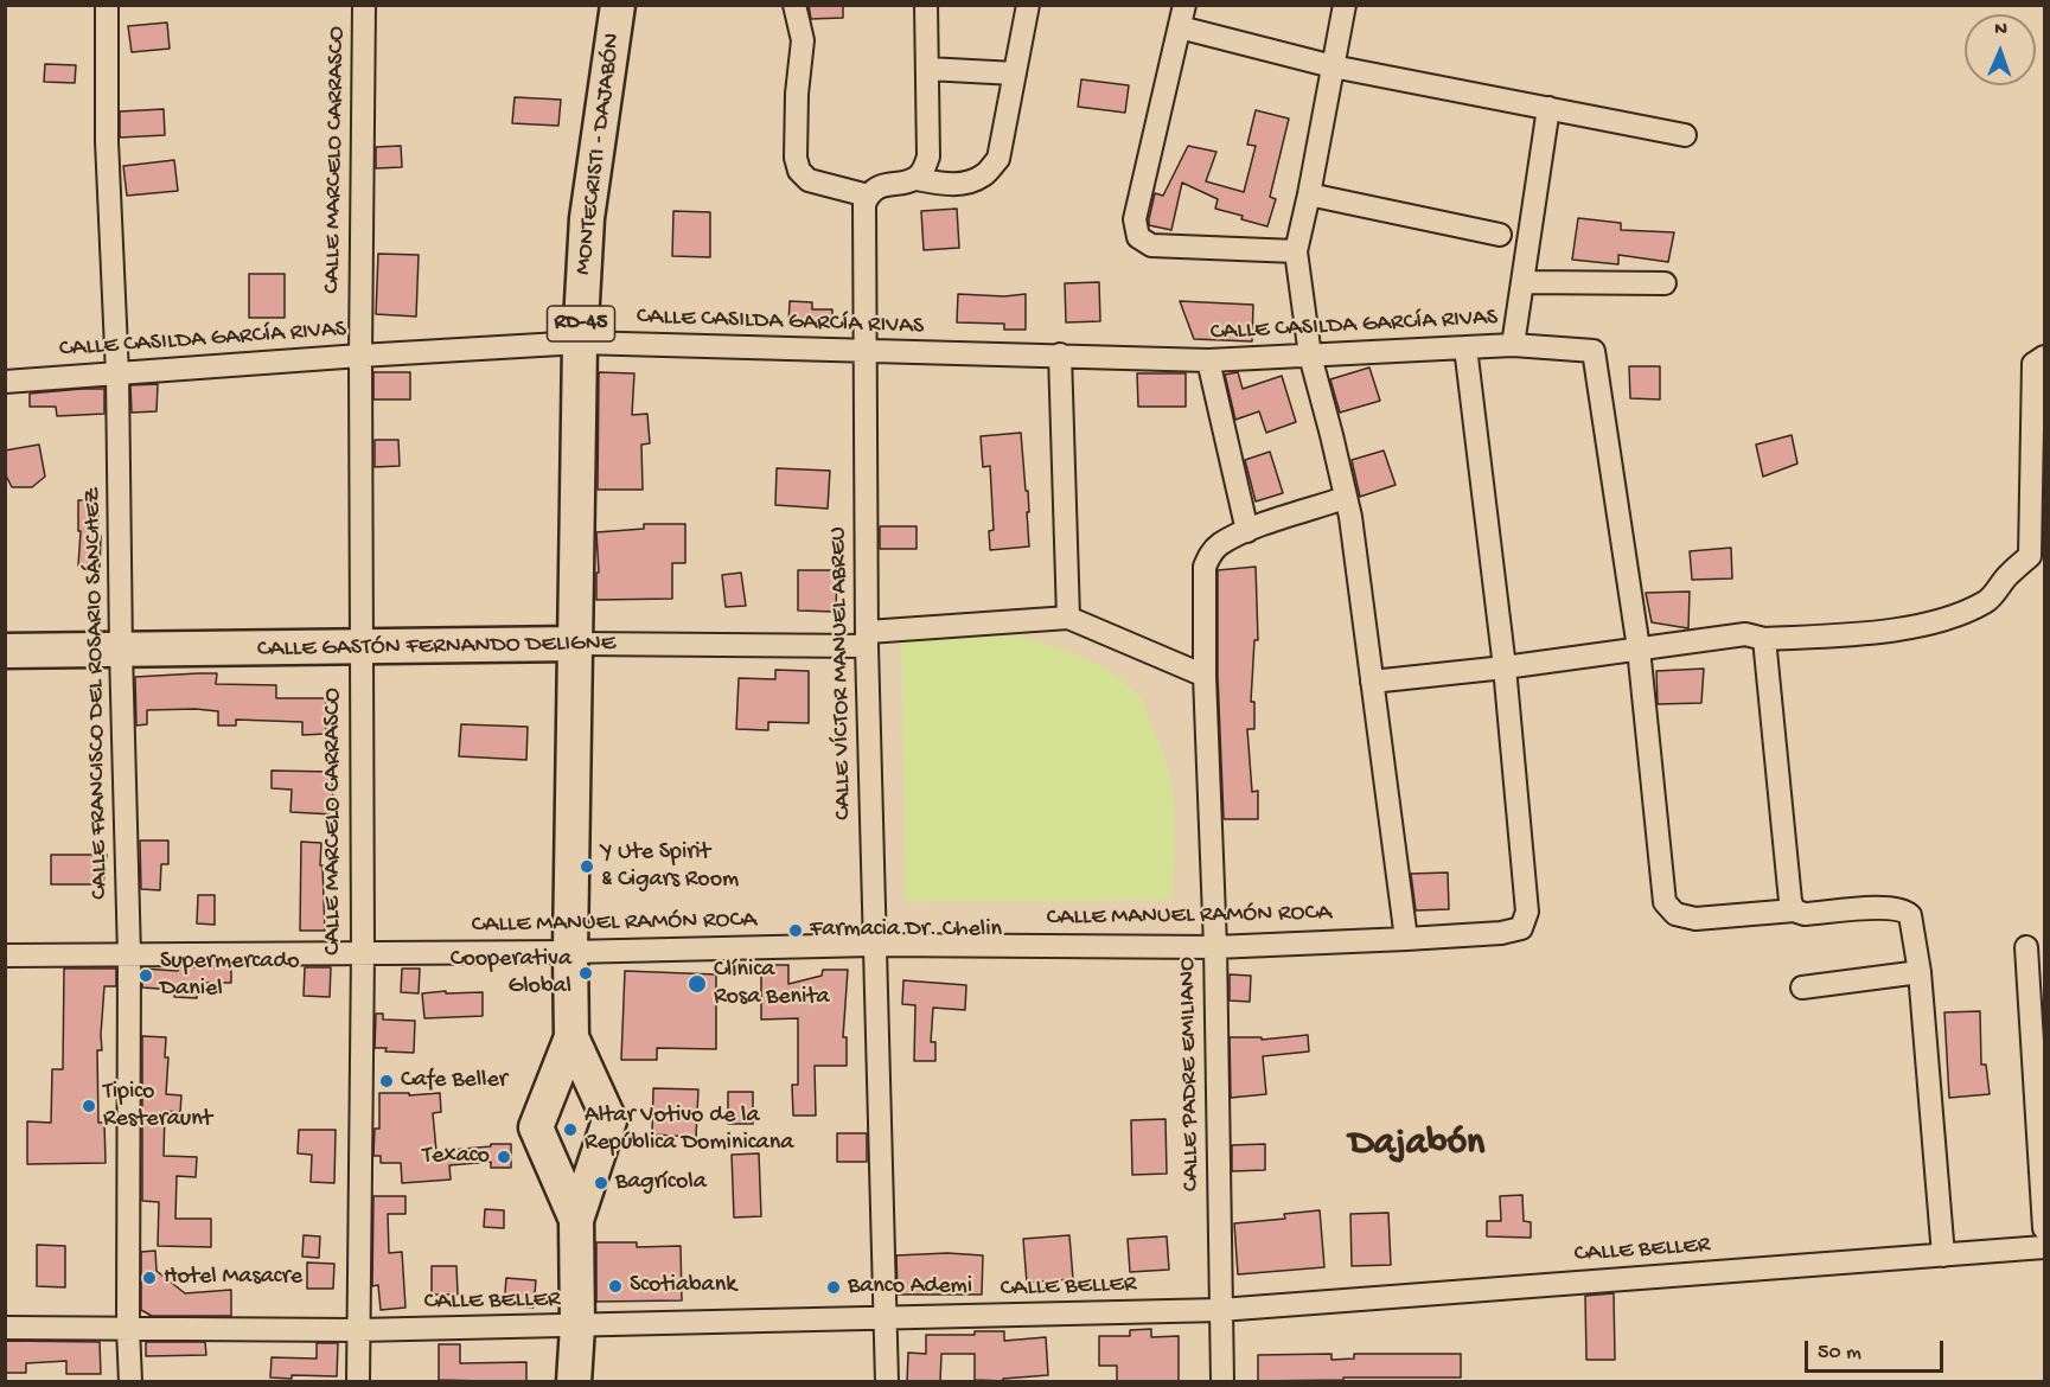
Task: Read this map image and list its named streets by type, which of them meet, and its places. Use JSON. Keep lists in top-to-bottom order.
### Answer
{
  "streets": {
    "main road": ["MONTECRISTI - DAJABÓN", "RD-45", "CALLE GASTÓN FERNANDO DELIGNE"],
    "street": [
      "CALLE MARCELO CARRASCO",
      "CALLE CASILDA GARCÍA RIVAS",
      "CALLE VÍCTOR MANUEL ABREU",
      "CALLE FRANCISCO DEL ROSARIO SÁNCHEZ",
      "CALLE MANUEL RAMÓN ROCA",
      "CALLE PADRE EMILIANO",
      "CALLE BELLER"
    ]
  },
  "crossings": [
    ["MONTECRISTI - DAJABÓN", "CALLE CASILDA GARCÍA RIVAS"],
    ["MONTECRISTI - DAJABÓN", "RD-45"],
    ["MONTECRISTI - DAJABÓN", "CALLE GASTÓN FERNANDO DELIGNE"],
    ["CALLE MARCELO CARRASCO", "CALLE CASILDA GARCÍA RIVAS"],
    ["CALLE MARCELO CARRASCO", "CALLE GASTÓN FERNANDO DELIGNE"],
    ["CALLE MARCELO CARRASCO", "CALLE MANUEL RAMÓN ROCA"],
    ["CALLE MARCELO CARRASCO", "CALLE BELLER"],
    ["CALLE CASILDA GARCÍA RIVAS", "CALLE VÍCTOR MANUEL ABREU"],
    ["CALLE CASILDA GARCÍA RIVAS", "CALLE FRANCISCO DEL ROSARIO SÁNCHEZ"],
    ["RD-45", "CALLE GASTÓN FERNANDO DELIGNE"],
    ["RD-45", "CALLE MANUEL RAMÓN ROCA"],
    ["RD-45", "CALLE BELLER"],
    ["CALLE GASTÓN FERNANDO DELIGNE", "CALLE VÍCTOR MANUEL ABREU"],
    ["CALLE GASTÓN FERNANDO DELIGNE", "CALLE FRANCISCO DEL ROSARIO SÁNCHEZ"],
    ["CALLE VÍCTOR MANUEL ABREU", "CALLE MANUEL RAMÓN ROCA"],
    ["CALLE VÍCTOR MANUEL ABREU", "CALLE BELLER"],
    ["CALLE FRANCISCO DEL ROSARIO SÁNCHEZ", "CALLE MANUEL RAMÓN ROCA"],
    ["CALLE FRANCISCO DEL ROSARIO SÁNCHEZ", "CALLE BELLER"],
    ["CALLE MANUEL RAMÓN ROCA", "CALLE PADRE EMILIANO"],
    ["CALLE PADRE EMILIANO", "CALLE BELLER"]
  ],
  "districts": ["Dajabón"],
  "places": [
    "Y Ute Spirit & Cigars Room",
    "Farmacia Dr. Chelin",
    "Cooperativa Global",
    "Supermercado Daniel",
    "Clínica Rosa Benita",
    "Cafe Beller",
    "Tipico Resteraunt",
    "Altar Votivo de la República Dominicana",
    "Texaco",
    "Bagrícola",
    "Hotel Masacre",
    "Scotiabank",
    "Banco Ademi"
  ],
  "scale_bar": "50 m",
  "north": "top"
}
